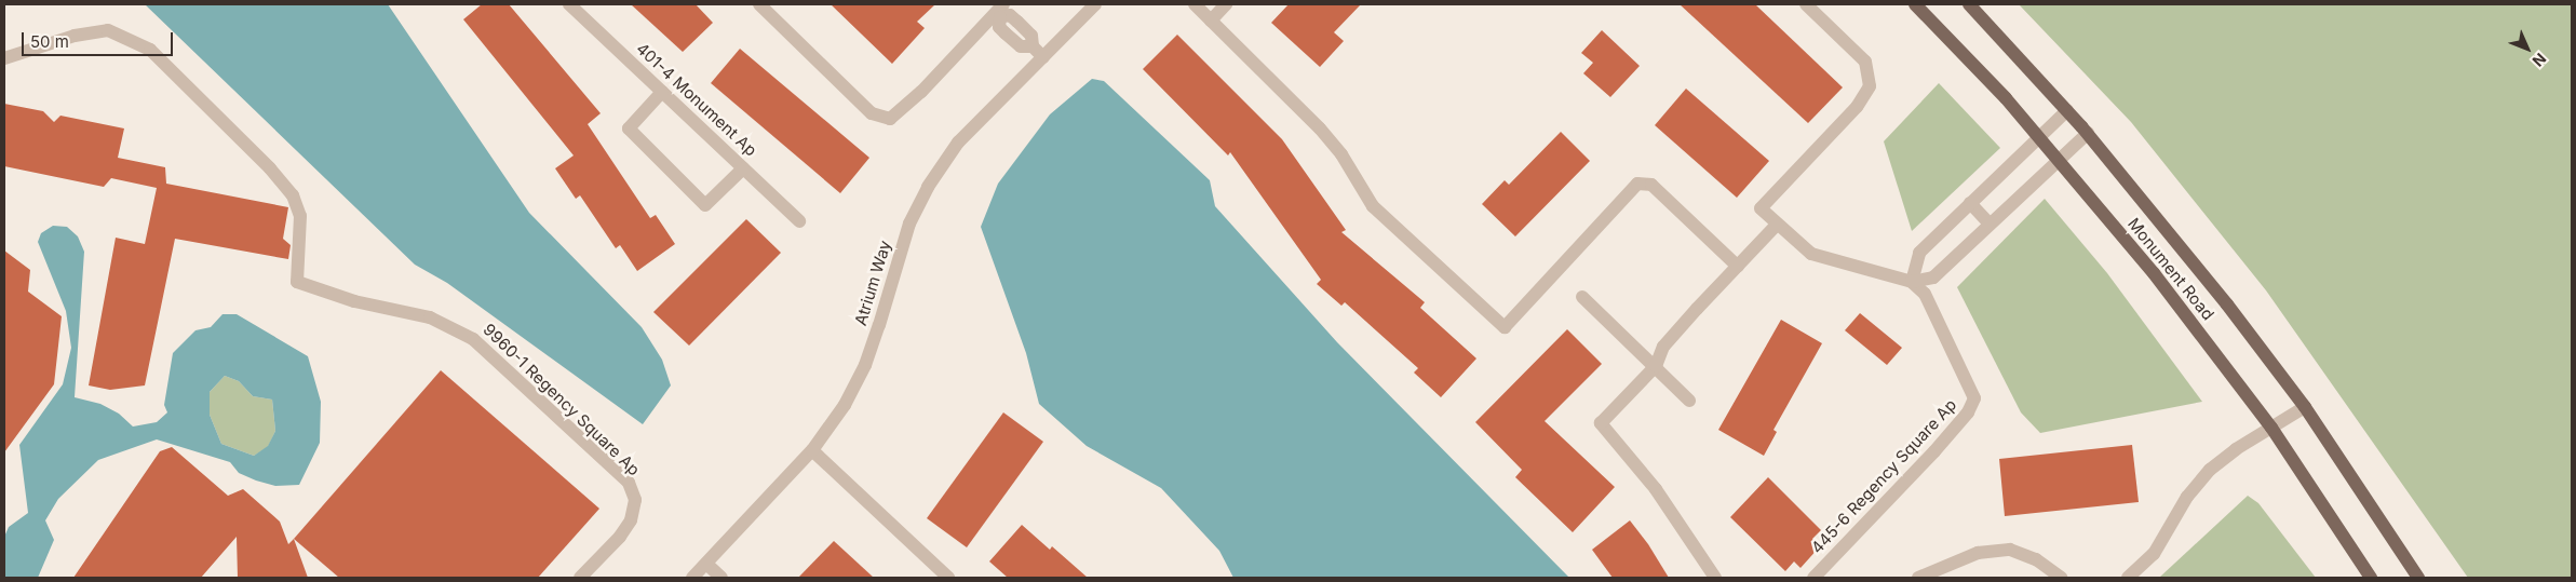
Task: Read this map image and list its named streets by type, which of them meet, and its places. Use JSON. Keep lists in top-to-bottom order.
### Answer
{
  "streets": {
    "main road": ["Monument Road"],
    "street": [
      "401-4 Monument Ap",
      "Atrium Way",
      "9960-1 Regency Square Ap",
      "445-6 Regency Square Ap"
    ]
  },
  "scale_bar": "50 m",
  "north": "bottom right"
}
